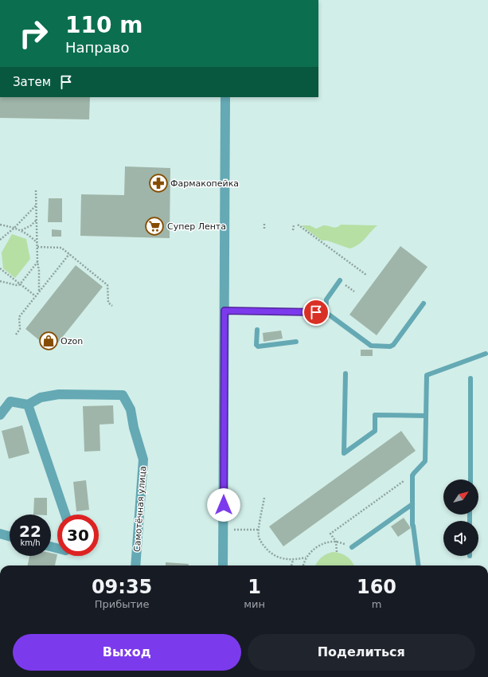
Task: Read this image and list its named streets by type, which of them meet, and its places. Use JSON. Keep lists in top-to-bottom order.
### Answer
{
  "streets": {
    "street": ["Самотёчная улица"]
  },
  "places": {
    "pharmacy": ["Фармакопейка"],
    "supermarket": ["Супер Лента"],
    "shop": ["Ozon"]
  },
  "north": "top right",
  "page": {
    "turn": ["110 m", "Направо"],
    "then": "Затем",
    "speed": "22 km/h",
    "limit": "30",
    "eta": [
      "09:35",
      "Прибытие",
      "1",
      "мин",
      "160",
      "m"
    ],
    "buttons": ["Выход", "Поделиться"]
  }
}
